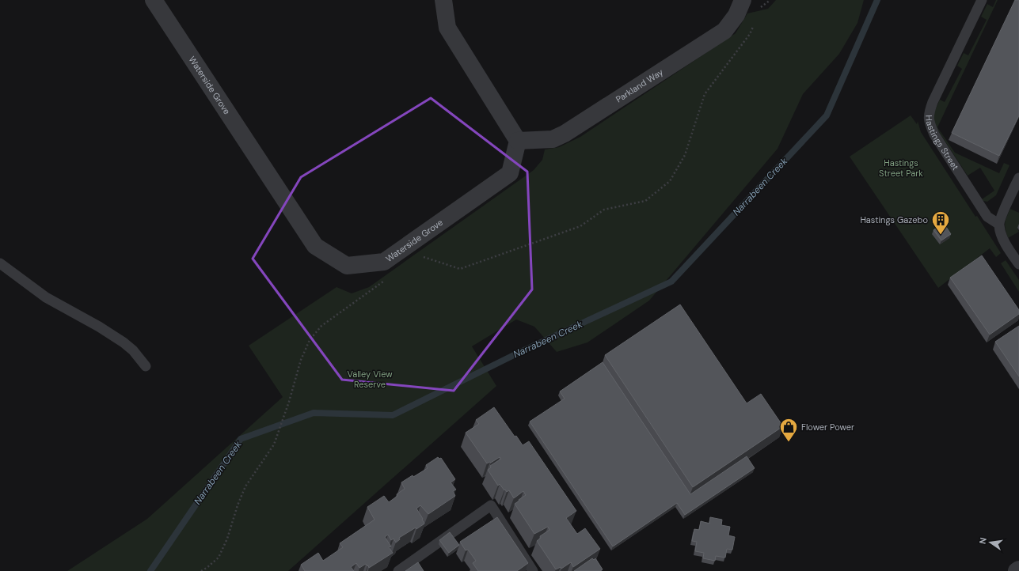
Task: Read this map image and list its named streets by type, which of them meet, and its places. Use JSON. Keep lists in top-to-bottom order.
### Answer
{
  "streets": {
    "street": ["Waterside Grove", "Parkland Way"],
    "lane": ["Hastings Street"]
  },
  "crossings": [
    ["Waterside Grove", "Parkland Way"]
  ],
  "water": ["Narrabeen Creek"],
  "parks": ["Hastings Street Park", "Valley View Reserve"],
  "places": {
    "building": ["Hastings Gazebo"],
    "shop": ["Flower Power"]
  },
  "north": "left"
}
